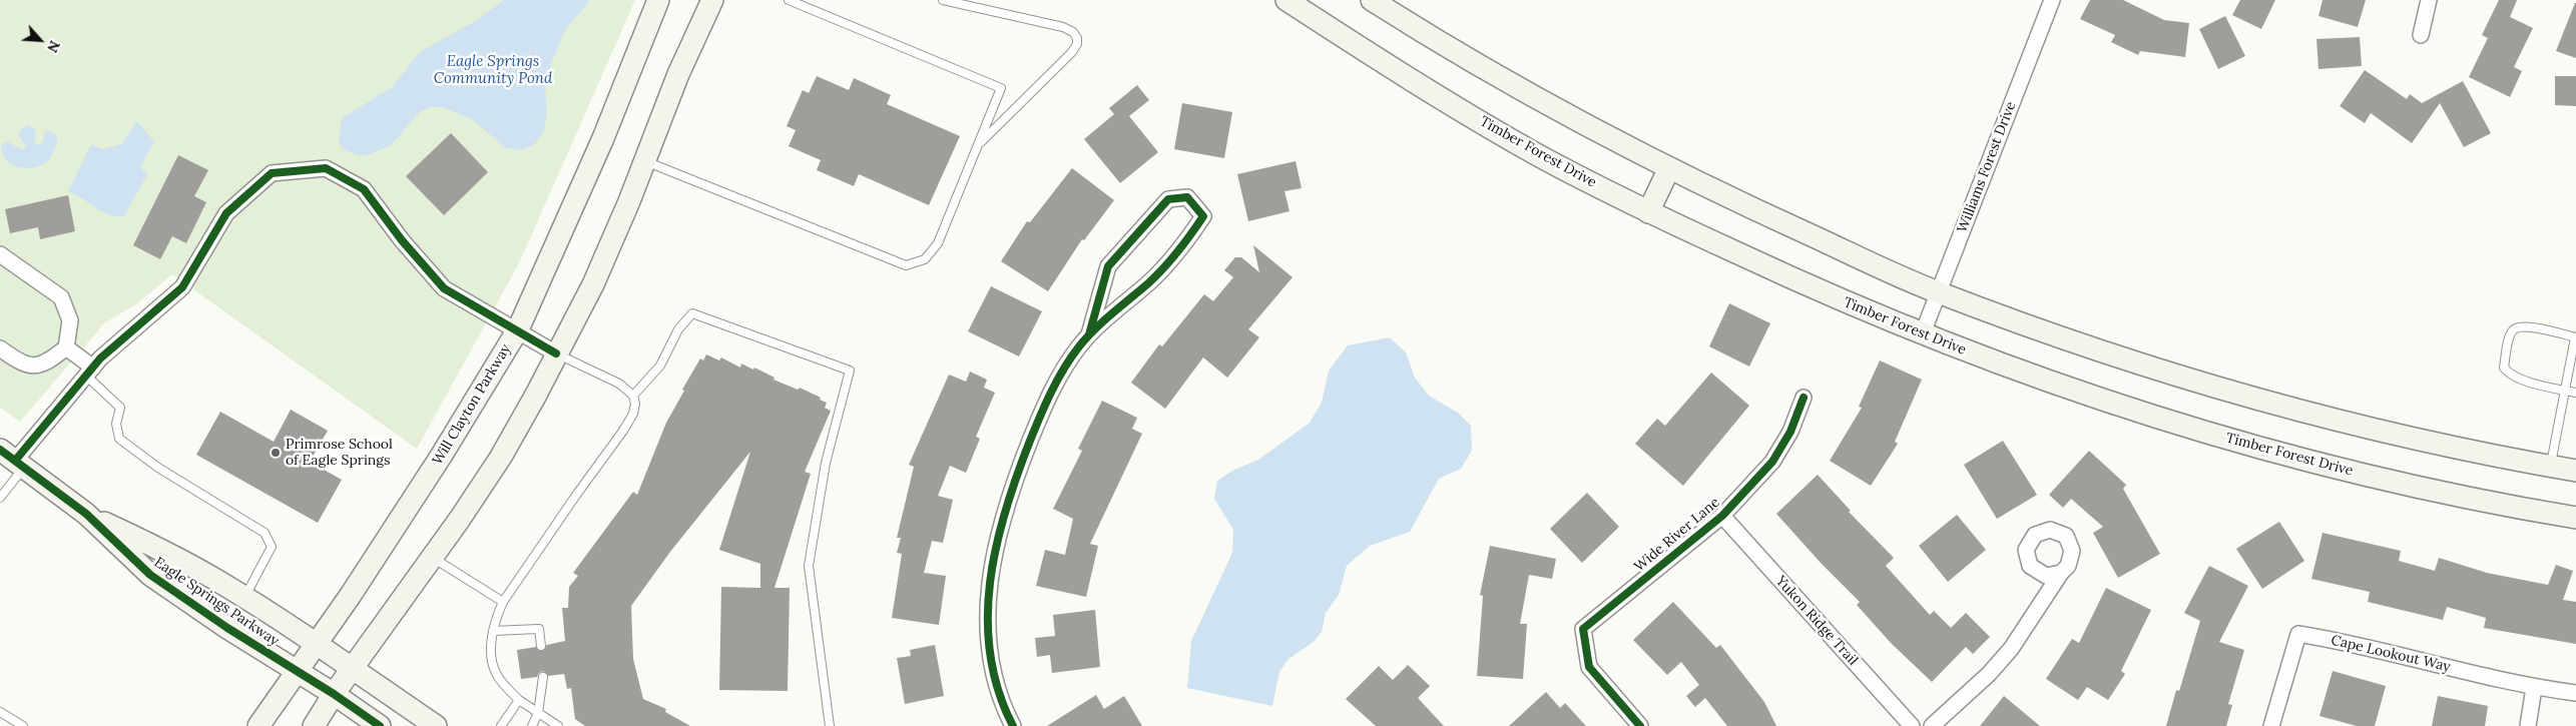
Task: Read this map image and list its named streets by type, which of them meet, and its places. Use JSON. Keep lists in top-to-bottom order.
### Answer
{
  "streets": {
    "main road": ["Timber Forest Drive", "Will Clayton Parkway", "Eagle Springs Parkway"],
    "street": [
      "Williams Forest Drive",
      "Wide River Lane",
      "Yukon Ridge Trail",
      "Cape Lookout Way"
    ]
  },
  "crossings": [
    ["Timber Forest Drive", "Williams Forest Drive"],
    ["Will Clayton Parkway", "Eagle Springs Parkway"],
    ["Wide River Lane", "Yukon Ridge Trail"]
  ],
  "water": ["Eagle Springs Community Pond"],
  "places": ["Primrose School of Eagle Springs"],
  "north": "bottom right"
}
